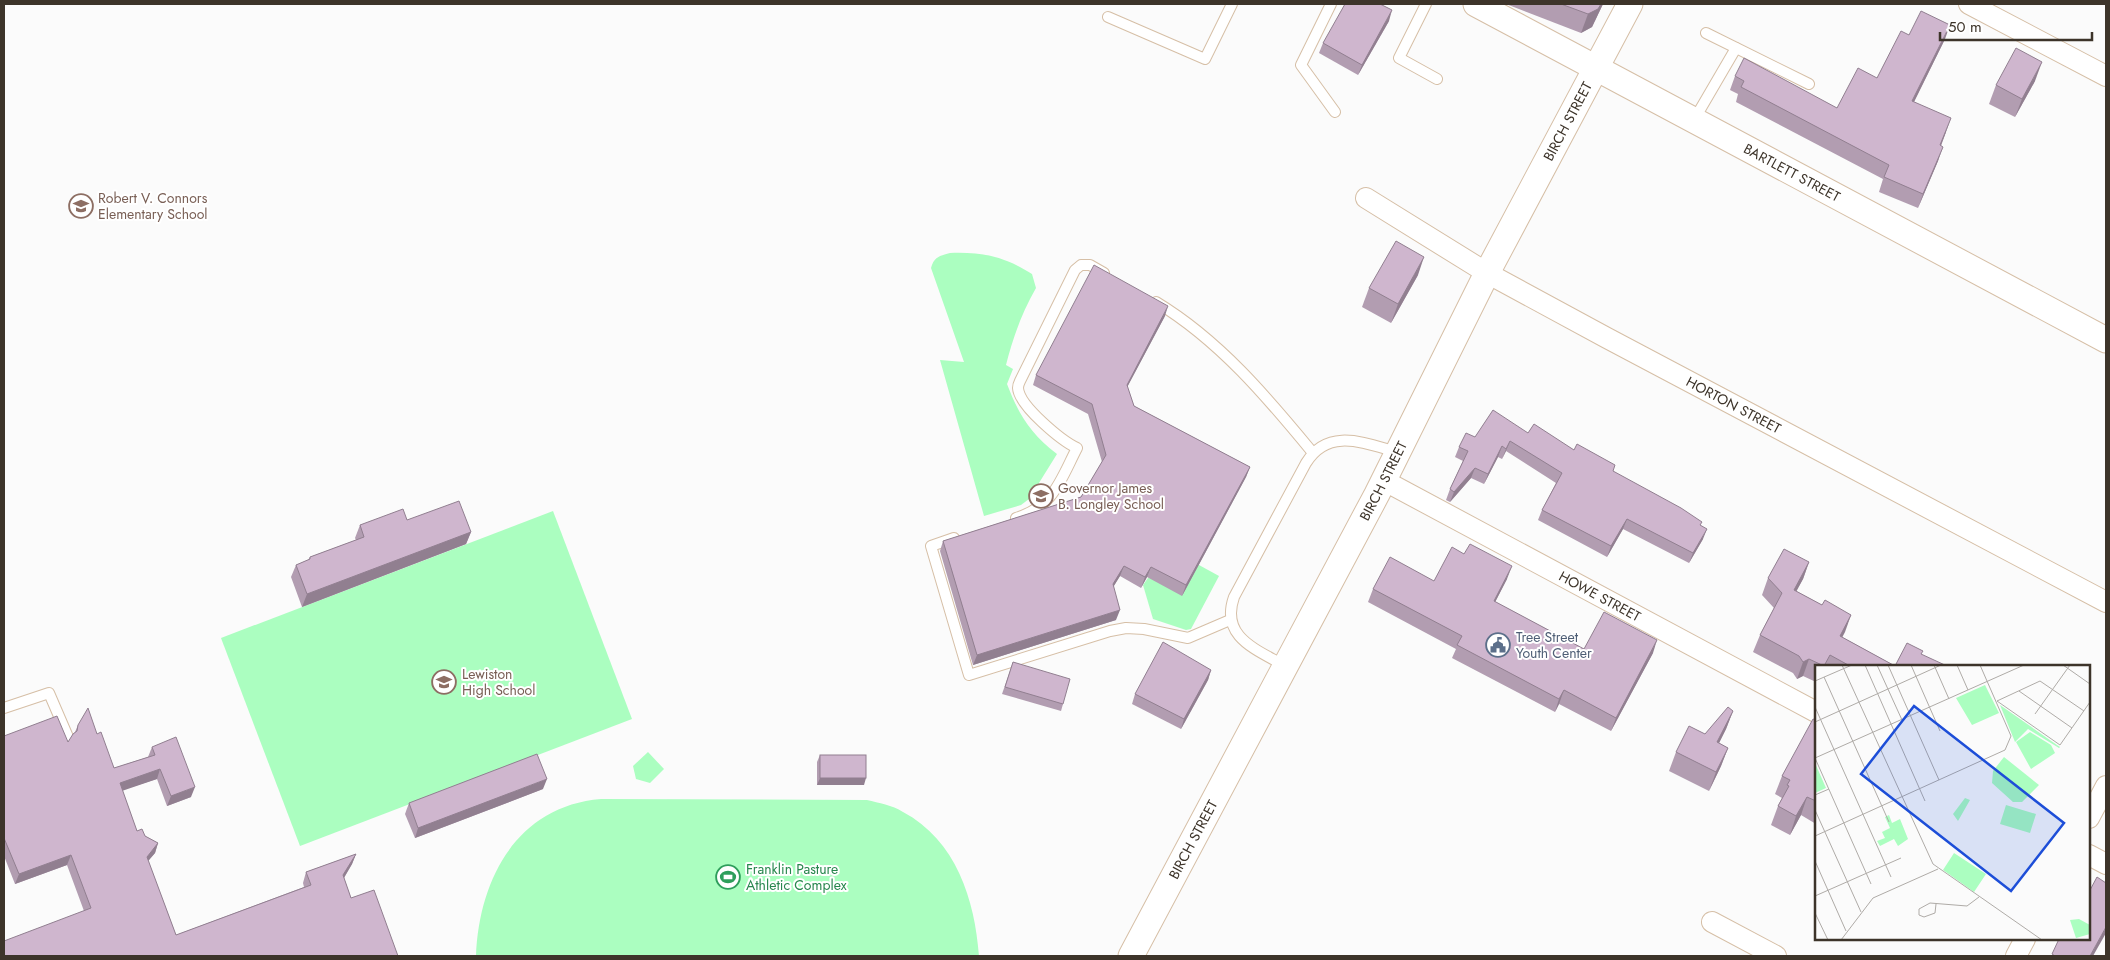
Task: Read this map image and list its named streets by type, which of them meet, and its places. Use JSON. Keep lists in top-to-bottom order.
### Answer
{
  "streets": {
    "street": [
      "BIRCH STREET",
      "BARTLETT STREET",
      "HORTON STREET",
      "HOWE STREET"
    ]
  },
  "crossings": [
    ["BIRCH STREET", "BARTLETT STREET"],
    ["BIRCH STREET", "HORTON STREET"],
    ["BIRCH STREET", "HOWE STREET"]
  ],
  "places": {
    "school or university": ["Robert V. Connors Elementary School", "Governor James B. Longley School", "Lewiston High School"],
    "public building": ["Tree Street Youth Center"],
    "sports": ["Franklin Pasture Athletic Complex"]
  },
  "scale_bar": "50 m"
}
